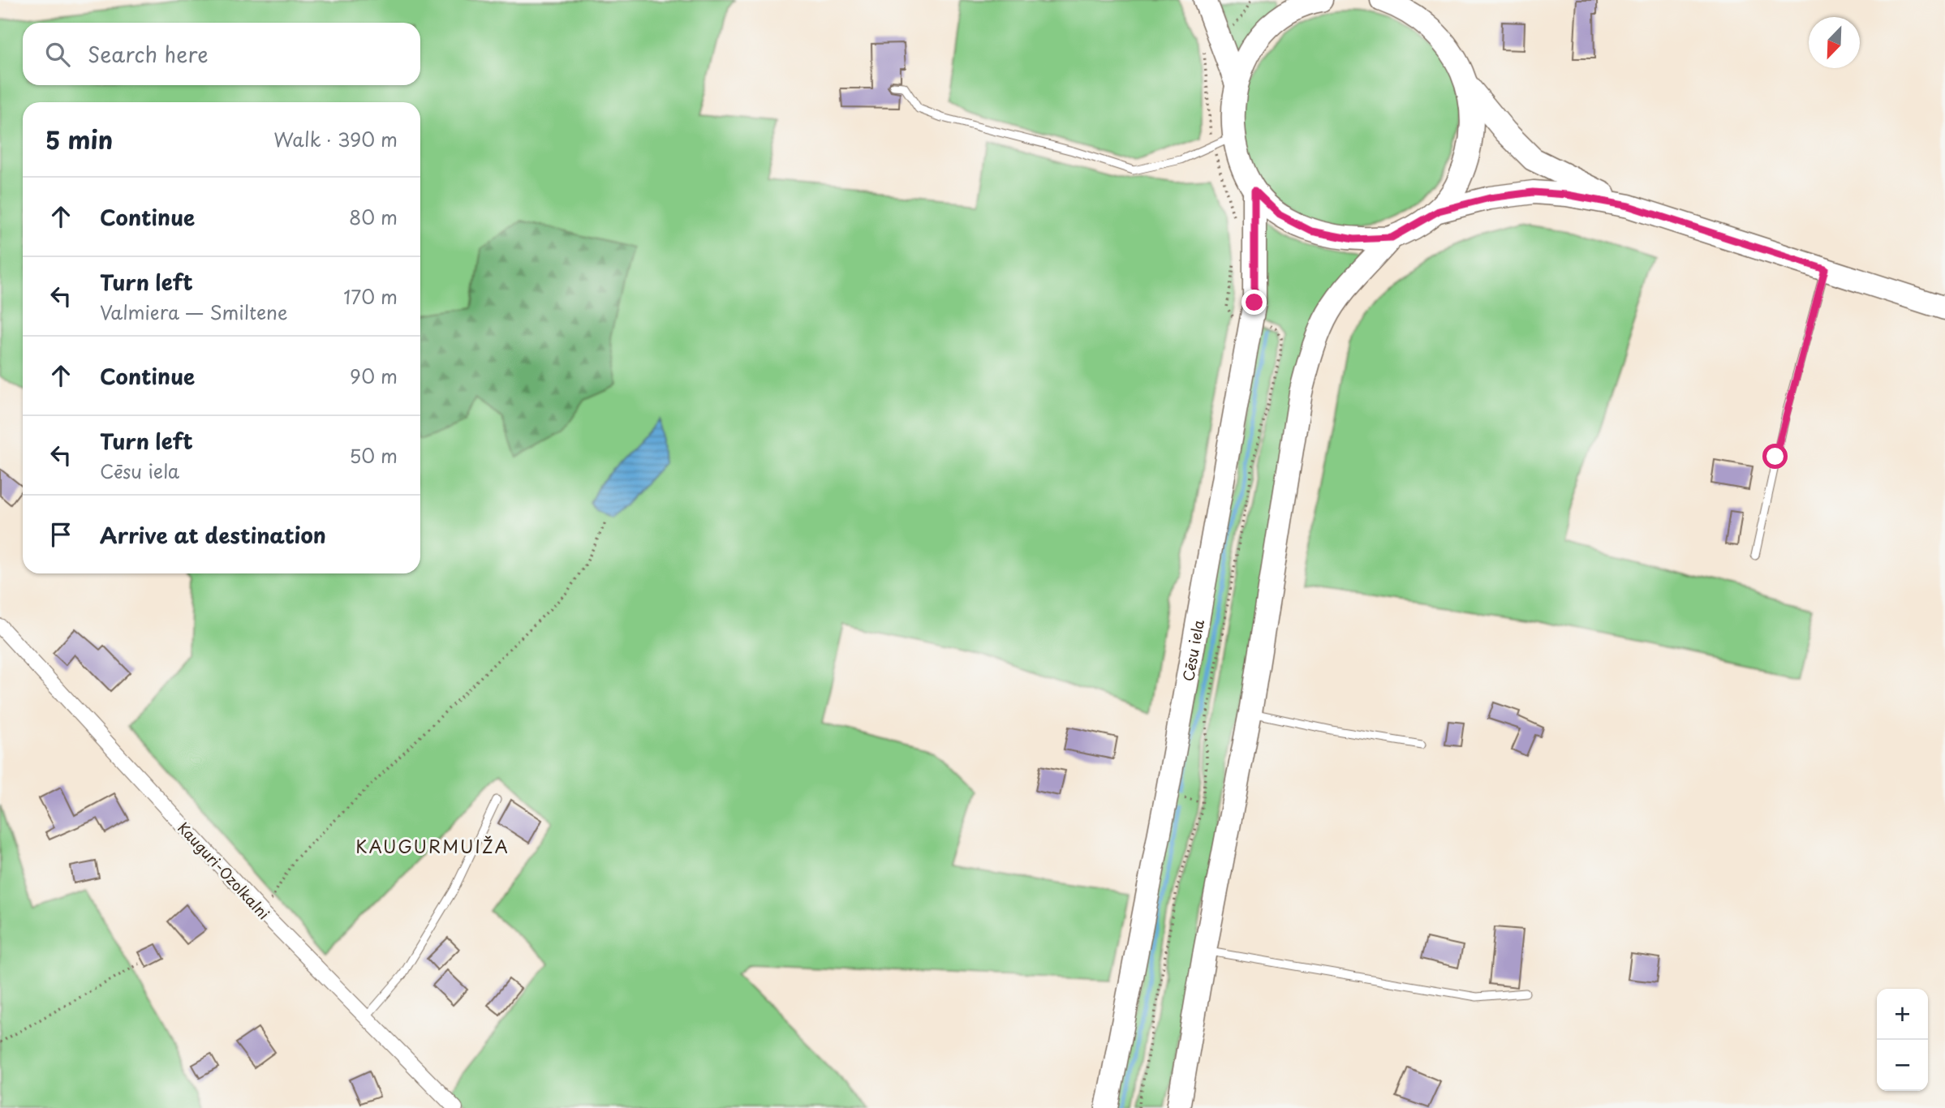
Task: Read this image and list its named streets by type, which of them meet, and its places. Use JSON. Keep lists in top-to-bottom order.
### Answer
{
  "streets": {
    "main road": ["Cēsu iela"],
    "street": ["Kauguri-Ozolkalni"]
  },
  "districts": ["KAUGURMUIŽA"],
  "north": "bottom left",
  "page": {
    "search": "Search here",
    "heading": ["5 min", "Walk · 390 m"],
    "list": [
      ["Continue", "80 m"],
      ["Turn left", "Valmiera — Smiltene", "170 m"],
      ["Continue", "90 m"],
      ["Turn left", "Cēsu iela", "50 m"],
      "Arrive at destination"
    ],
    "map_buttons": ["+", "−"]
  }
}
